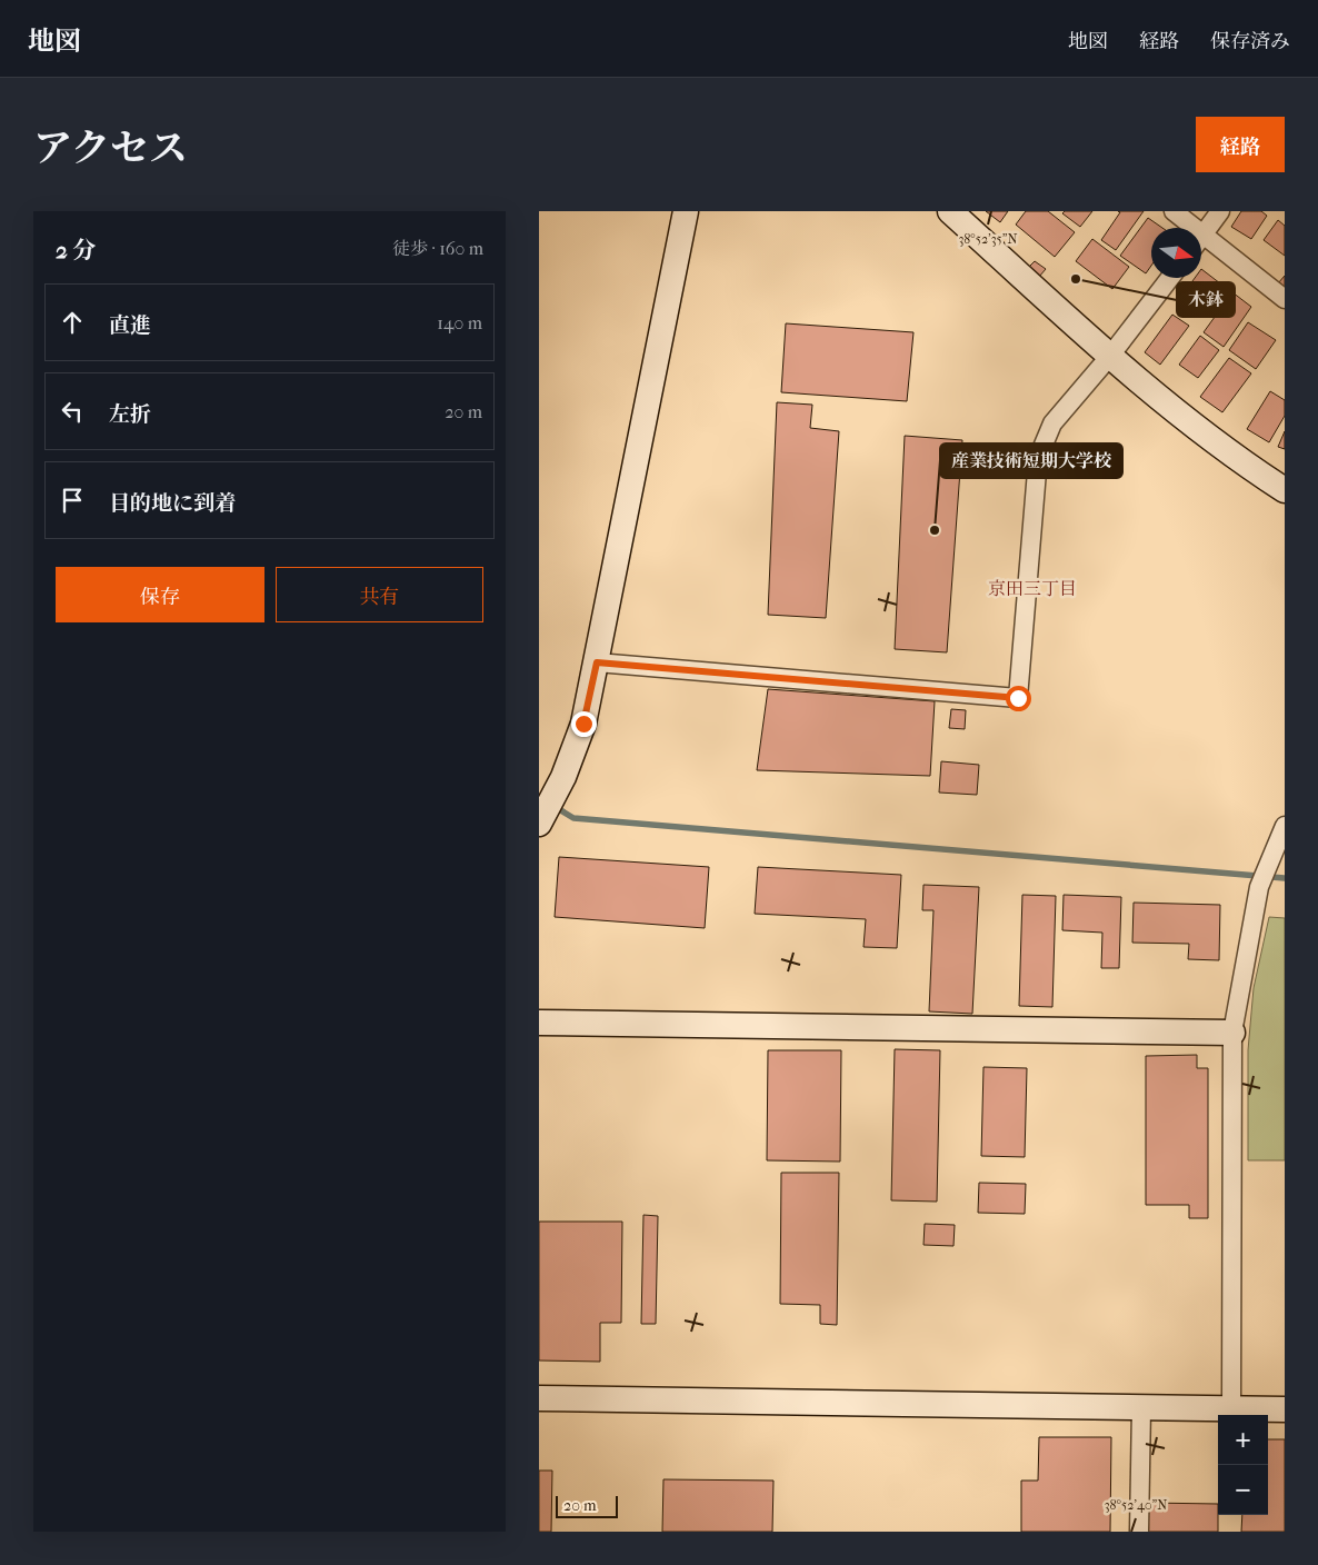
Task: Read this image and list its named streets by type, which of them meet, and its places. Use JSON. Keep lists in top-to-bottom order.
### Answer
{
  "districts": ["京田三丁目"],
  "places": ["木鉢", "産業技術短期大学校"],
  "scale_bar": "20 m",
  "north": "right",
  "page": {
    "header": "地図",
    "nav": ["地図", "経路", "保存済み"],
    "title": "アクセス",
    "buttons": [
      "経路",
      ["保存", "共有"]
    ],
    "heading": ["2 分", "徒歩 · 160 m"],
    "list": [
      ["直進", "140 m"],
      ["左折", "20 m"],
      "目的地に到着"
    ],
    "map_buttons": ["+", "−"],
    "scale": "20 m"
  },
  "coordinates": ["38°52'35\"N", "38°52'40\"N"]
}
